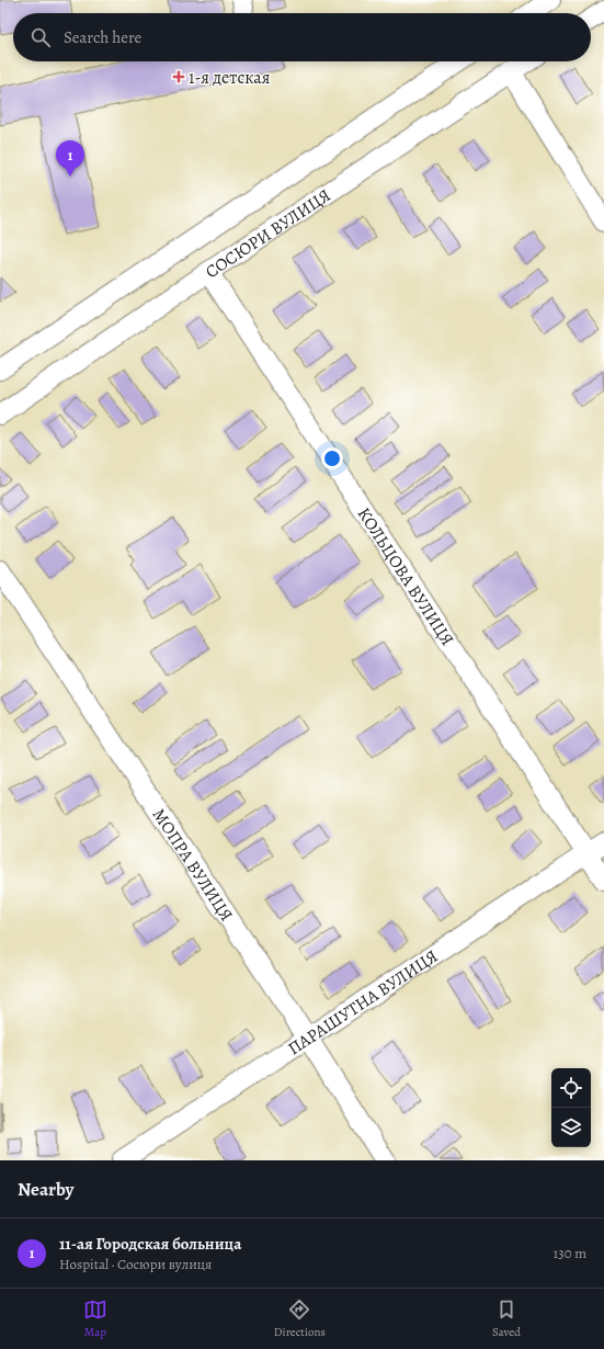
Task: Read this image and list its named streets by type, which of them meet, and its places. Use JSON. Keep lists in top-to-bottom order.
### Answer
{
  "streets": {
    "street": [
      "СОСЮРИ ВУЛИЦЯ",
      "КОЛЬЦОВА ВУЛИЦЯ",
      "МОПРА ВУЛИЦЯ",
      "ПАРАШУТНА ВУЛИЦЯ"
    ]
  },
  "crossings": [
    ["СОСЮРИ ВУЛИЦЯ", "КОЛЬЦОВА ВУЛИЦЯ"],
    ["КОЛЬЦОВА ВУЛИЦЯ", "ПАРАШУТНА ВУЛИЦЯ"],
    ["МОПРА ВУЛИЦЯ", "ПАРАШУТНА ВУЛИЦЯ"]
  ],
  "places": {
    "health": ["1-я детская"]
  },
  "page": {
    "search": "Search here",
    "pins": "1",
    "heading": "Nearby",
    "list": [
      {
        "mark": "1",
        "name": "11-ая Городская больница",
        "note": "Hospital · Сосюри вулиця",
        "value": "130 m"
      }
    ],
    "nav": ["Map", "Directions", "Saved"]
  }
}
